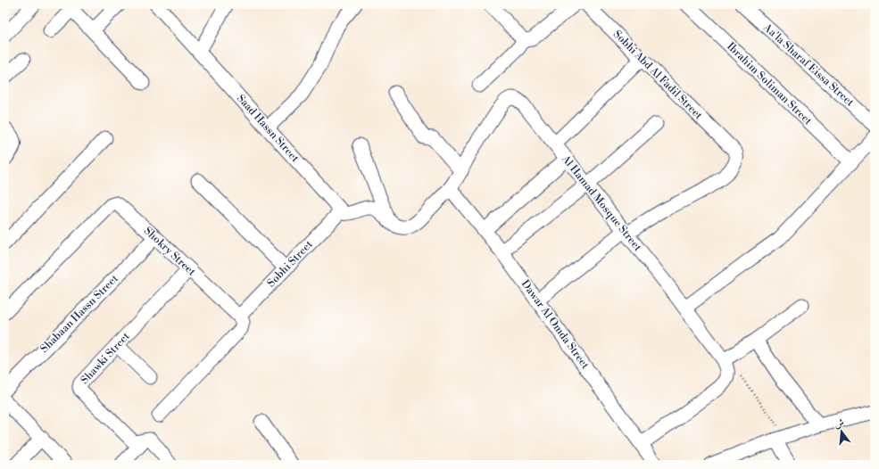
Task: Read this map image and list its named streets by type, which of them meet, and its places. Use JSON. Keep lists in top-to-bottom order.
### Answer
{
  "streets": {
    "street": [
      "Aa'la Sharaf Eissa Street",
      "Sobhi Abd Al Fadil Street",
      "Ibrahim Soliman Street",
      "Saad Hassn Street",
      "Al Hamad Mosque Street",
      "Shokry Street",
      "Sobhi Street",
      "Shabaan Hassn Street",
      "Dawar Al Omda Street",
      "Shawki Street"
    ]
  },
  "crossings": [
    ["Sobhi Abd Al Fadil Street", "Al Hamad Mosque Street"],
    ["Saad Hassn Street", "Sobhi Street"],
    ["Al Hamad Mosque Street", "Dawar Al Omda Street"],
    ["Shokry Street", "Sobhi Street"],
    ["Shokry Street", "Shabaan Hassn Street"],
    ["Shokry Street", "Shawki Street"]
  ],
  "north": "top"
}
